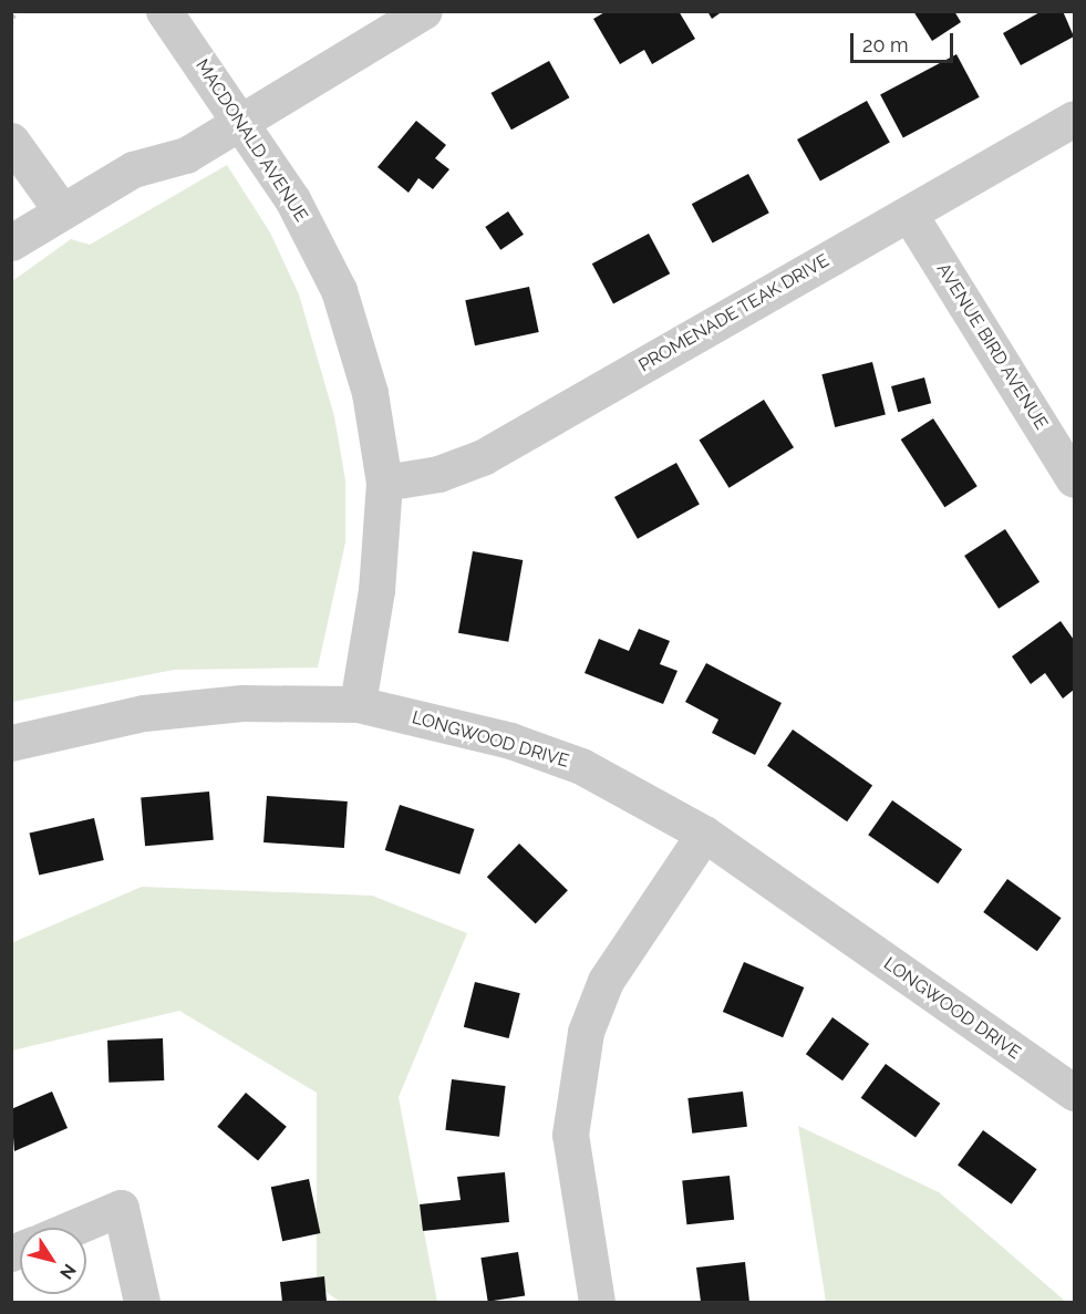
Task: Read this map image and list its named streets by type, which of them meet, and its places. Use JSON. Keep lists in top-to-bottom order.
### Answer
{
  "streets": {
    "street": [
      "MACDONALD AVENUE",
      "PROMENADE TEAK DRIVE",
      "AVENUE BIRD AVENUE",
      "LONGWOOD DRIVE"
    ]
  },
  "crossings": [
    ["MACDONALD AVENUE", "PROMENADE TEAK DRIVE"],
    ["MACDONALD AVENUE", "LONGWOOD DRIVE"],
    ["PROMENADE TEAK DRIVE", "AVENUE BIRD AVENUE"]
  ],
  "scale_bar": "20 m",
  "north": "bottom right"
}
